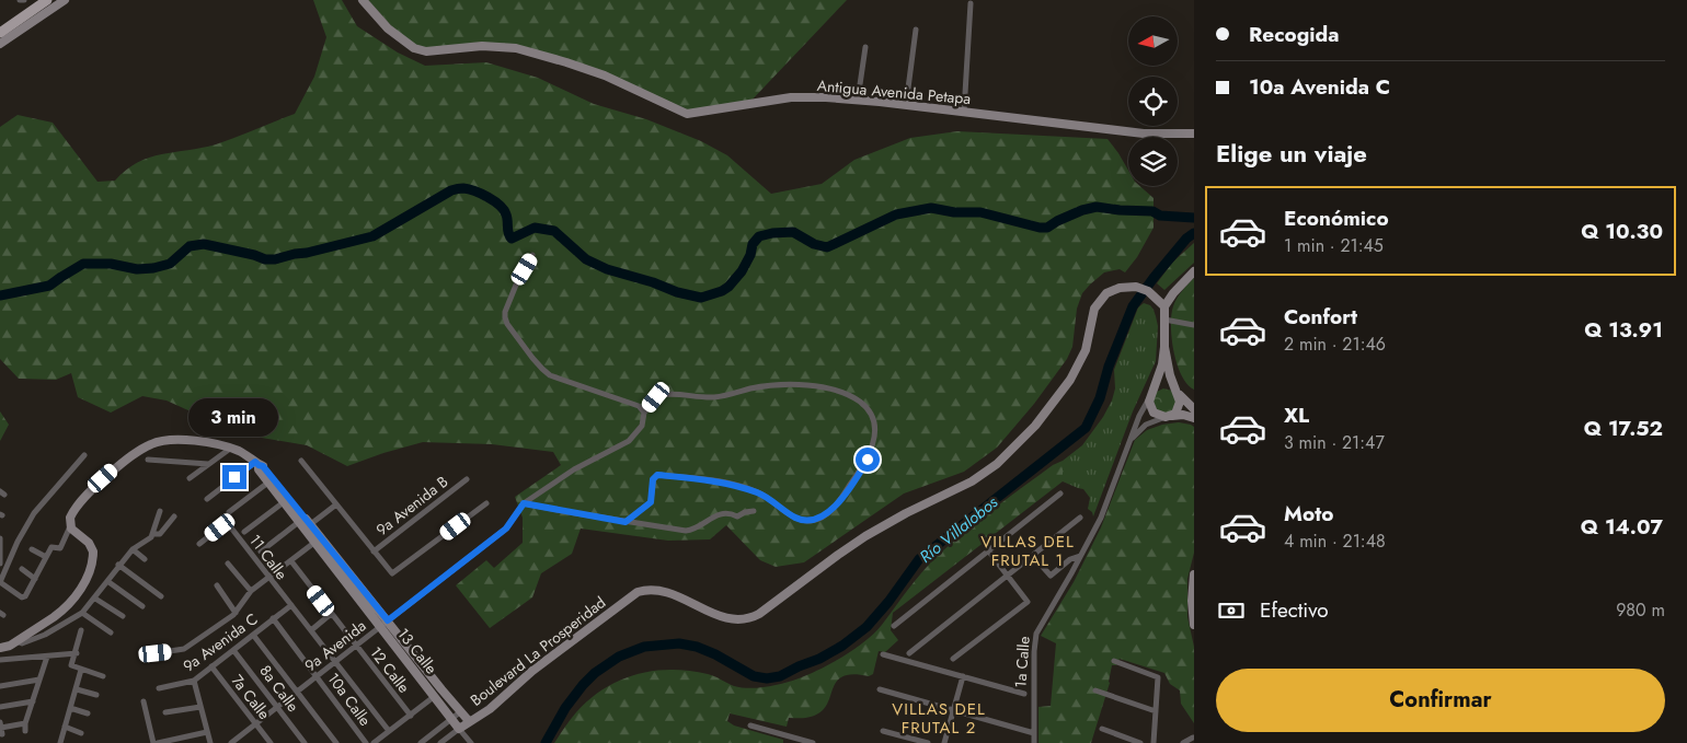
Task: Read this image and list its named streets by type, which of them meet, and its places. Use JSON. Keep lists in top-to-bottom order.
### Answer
{
  "streets": {
    "main road": [
      "Antigua Avenida Petapa",
      "13 Calle",
      "Boulevard La Prosperidad",
      "1a Calle"
    ],
    "street": [
      "9a Avenida B",
      "11 Calle",
      "9a Avenida C",
      "9a Avenida",
      "12 Calle",
      "8a Calle",
      "7a Calle",
      "10a Calle"
    ]
  },
  "crossings": [
    ["11 Calle", "9a Avenida C"],
    ["11 Calle", "9a Avenida"],
    ["9a Avenida C", "8a Calle"],
    ["9a Avenida C", "7a Calle"],
    ["9a Avenida C", "10a Calle"],
    ["9a Avenida", "13 Calle"],
    ["9a Avenida", "12 Calle"],
    ["9a Avenida", "8a Calle"],
    ["9a Avenida", "7a Calle"],
    ["9a Avenida", "10a Calle"],
    ["13 Calle", "Boulevard La Prosperidad"],
    ["Boulevard La Prosperidad", "1a Calle"]
  ],
  "districts": ["VILLAS DEL FRUTAL 1", "VILLAS DEL FRUTAL 2"],
  "water": ["Río Villalobos"],
  "north": "left",
  "page": {
    "banner": ["Recogida", "10a Avenida C"],
    "heading": "Elige un viaje",
    "list": [
      {
        "name": "Económico",
        "note": "1 min · 21:45",
        "value": "Q 10.30"
      },
      {
        "name": "Confort",
        "note": "2 min · 21:46",
        "value": "Q 13.91"
      },
      {
        "name": "XL",
        "note": "3 min · 21:47",
        "value": "Q 17.52"
      },
      {
        "name": "Moto",
        "note": "4 min · 21:48",
        "value": "Q 14.07"
      }
    ],
    "bubble": "3 min",
    "pay": ["Efectivo", "980 m"],
    "buttons": "Confirmar"
  }
}
